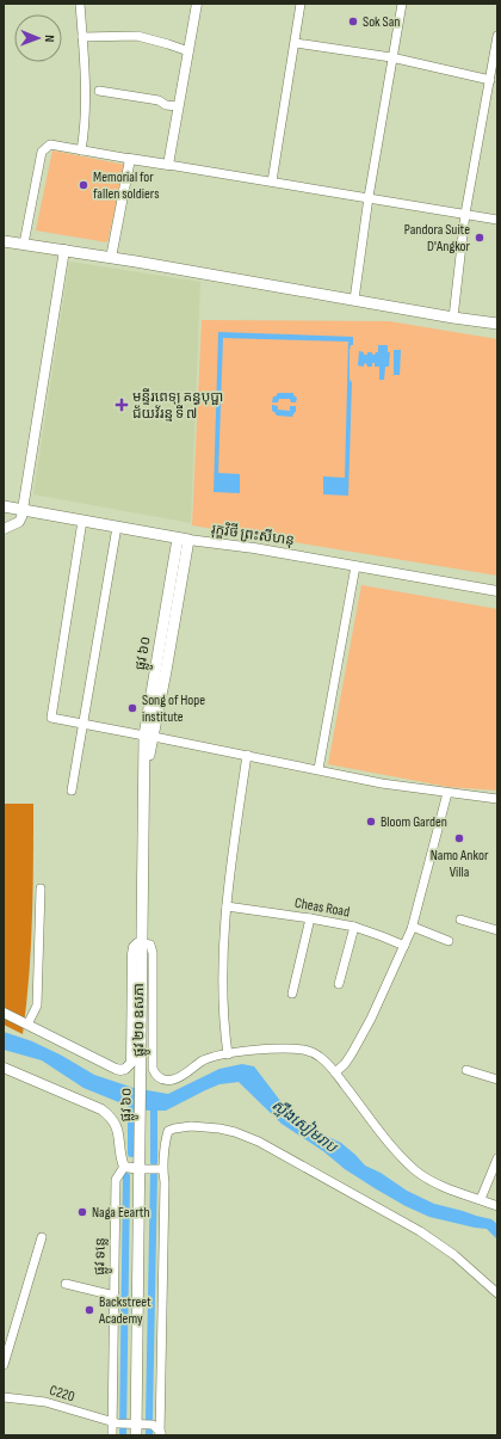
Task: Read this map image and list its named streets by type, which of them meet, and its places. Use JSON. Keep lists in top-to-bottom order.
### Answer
{
  "streets": {
    "main road": ["រុក្ខវិថី ព្រះសីហនុ", "ផ្លូវ ៦០"],
    "street": [
      "Cheas Road",
      "ផ្លូវ ២០ ឧសភា",
      "ផ្លូវ ទន្លេ",
      "C220"
    ]
  },
  "crossings": [
    ["រុក្ខវិថី ព្រះសីហនុ", "ផ្លូវ ៦០"],
    ["ផ្លូវ ៦០", "ផ្លូវ ២០ ឧសភា"],
    ["ផ្លូវ ៦០", "C220"],
    ["ផ្លូវ ទន្លេ", "C220"]
  ],
  "water": ["ស្ទឹងសៀមរាប"],
  "places": {
    "other": [
      "Sok San",
      "Memorial for fallen soldiers",
      "Pandora Suite D'Angkor",
      "Song of Hope institute",
      "Bloom Garden",
      "Namo Ankor Villa",
      "Naga Eearth",
      "Backstreet Academy"
    ],
    "health": ["មន្ទីរពេទ្យ គន្ធបុប្ផា ជ័យវ័រន្ម ទី ៧"]
  },
  "north": "right"
}
